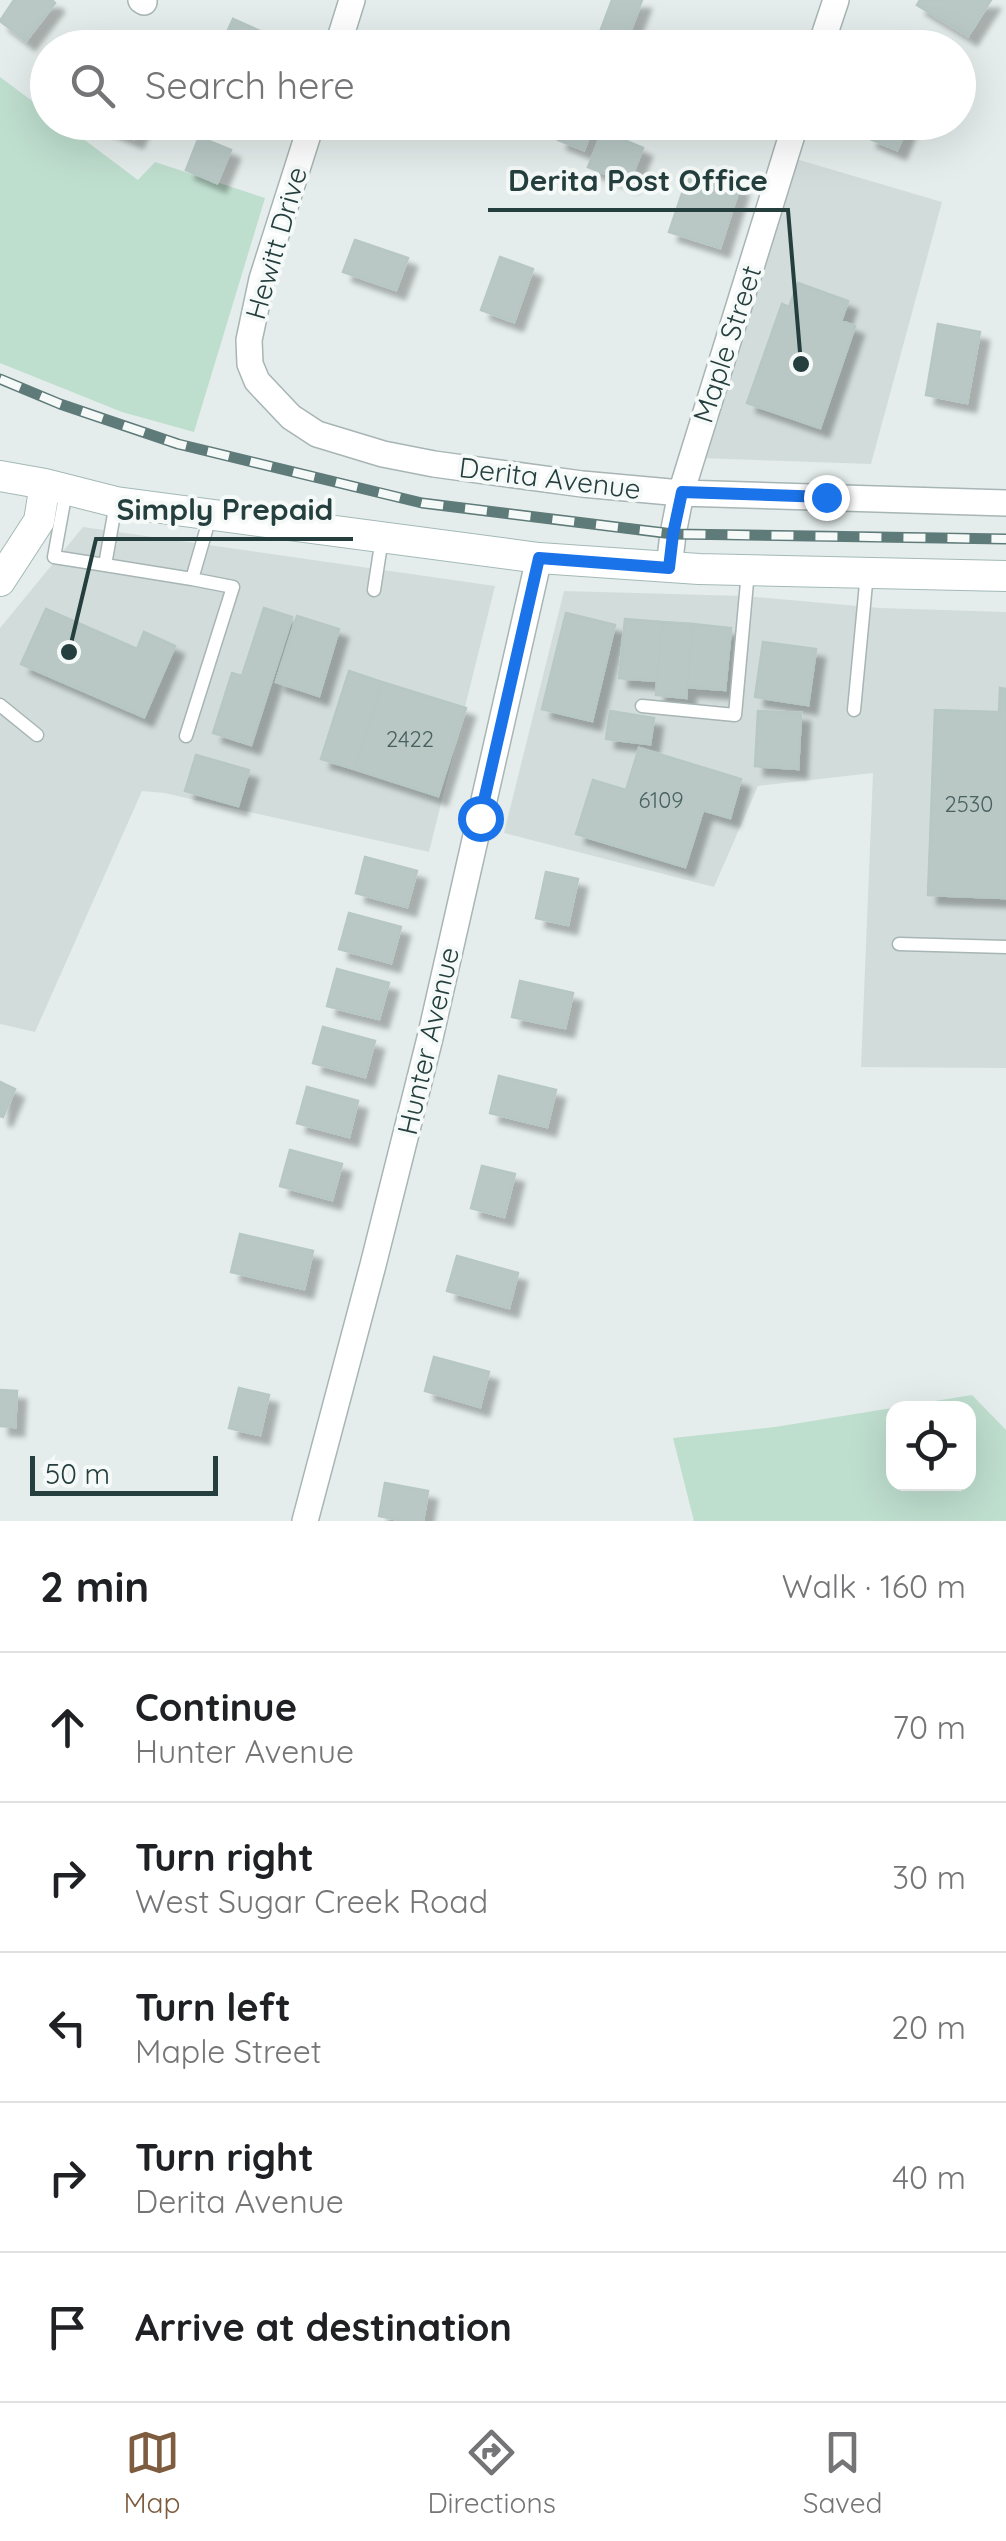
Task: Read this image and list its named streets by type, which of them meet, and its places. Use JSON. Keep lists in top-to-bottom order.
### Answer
{
  "streets": {
    "street": [
      "Hewitt Drive",
      "Maple Street",
      "Derita Avenue",
      "Hunter Avenue"
    ]
  },
  "crossings": [
    ["Hewitt Drive", "Derita Avenue"],
    ["Maple Street", "Derita Avenue"]
  ],
  "places": ["Derita Post Office", "Simply Prepaid"],
  "house_numbers": ["2422", "6109", "2530"],
  "scale_bar": "50 m",
  "page": {
    "search": "Search here",
    "scale": "50 m",
    "heading": ["2 min", "Walk · 160 m"],
    "list": [
      ["Continue", "Hunter Avenue", "70 m"],
      ["Turn right", "West Sugar Creek Road", "30 m"],
      ["Turn left", "Maple Street", "20 m"],
      ["Turn right", "Derita Avenue", "40 m"],
      "Arrive at destination"
    ],
    "nav": ["Map", "Directions", "Saved"]
  }
}
